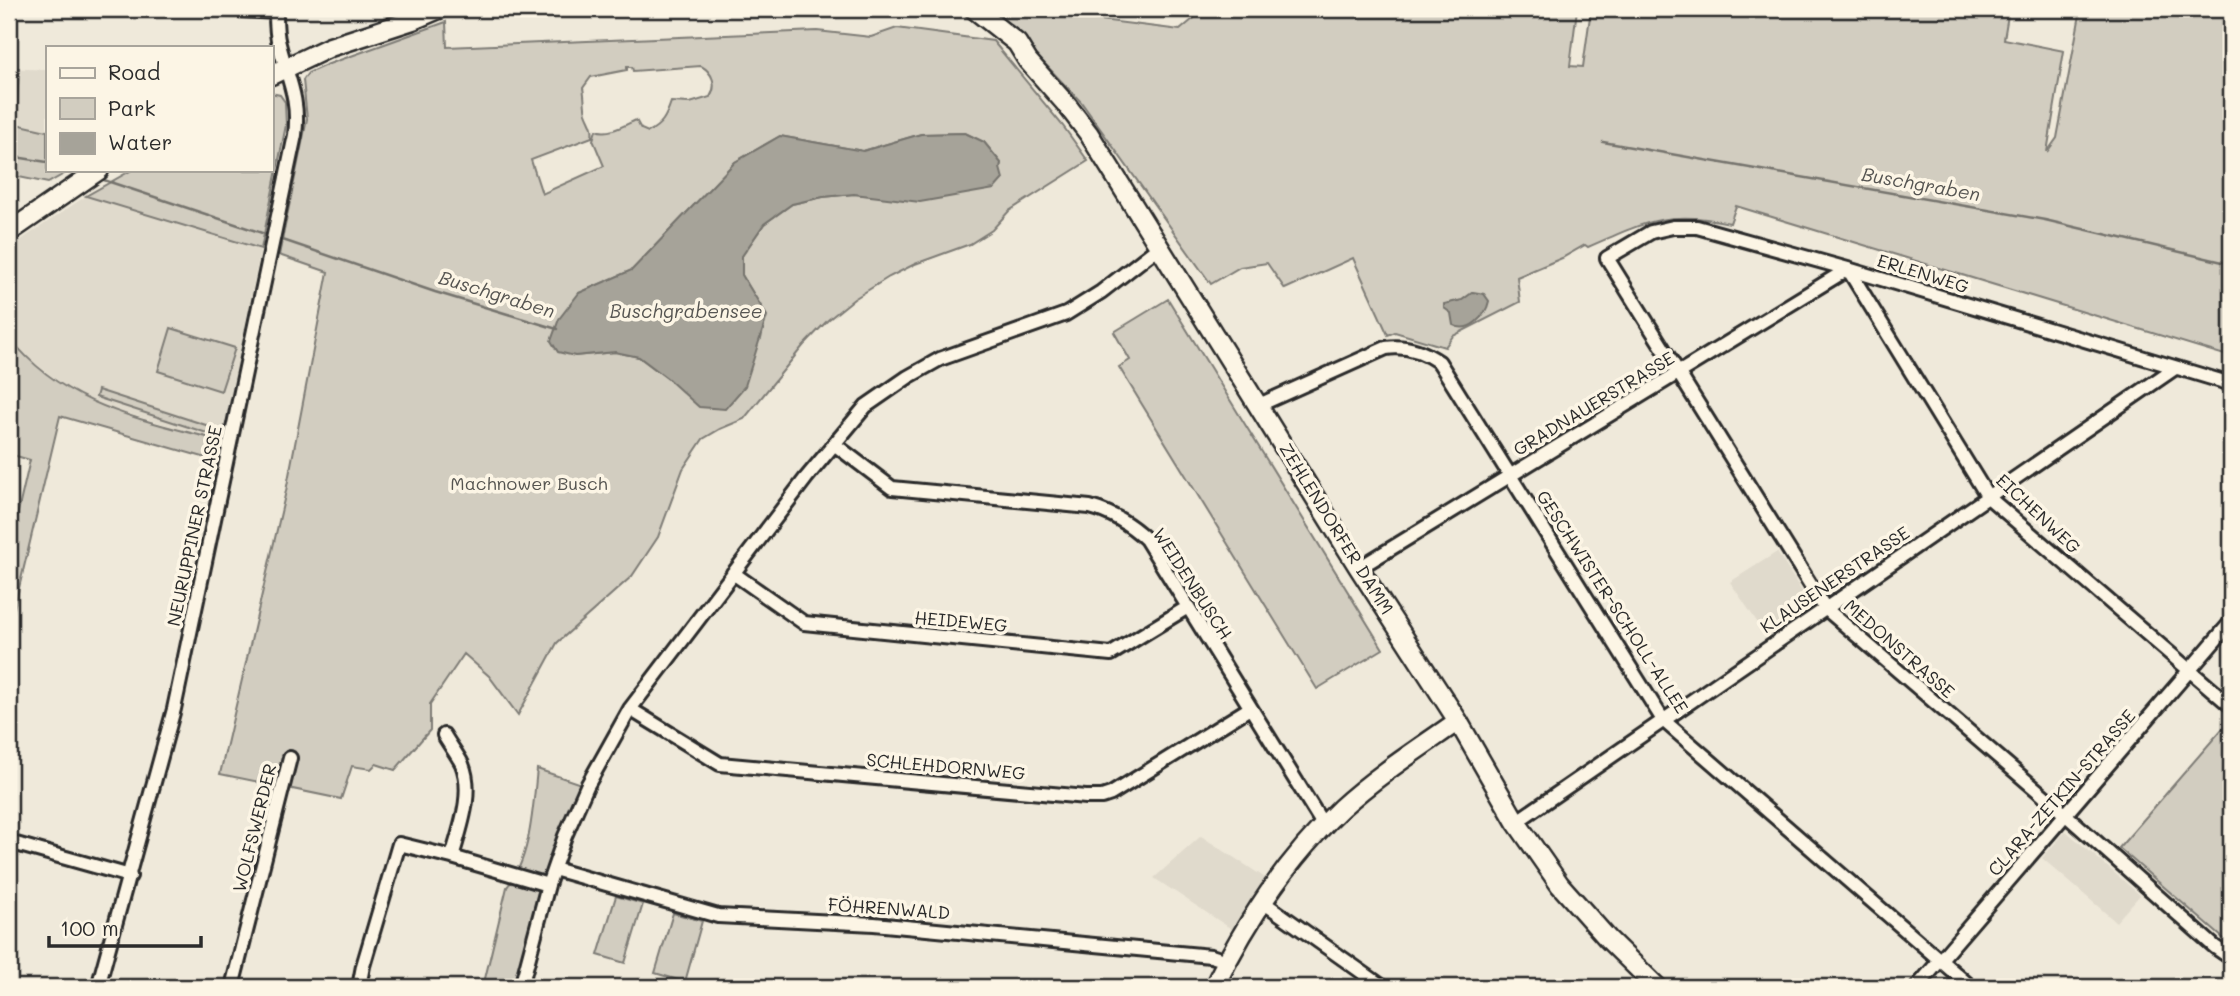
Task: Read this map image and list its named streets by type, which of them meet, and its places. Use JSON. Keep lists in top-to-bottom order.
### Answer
{
  "streets": {
    "main road": ["ZEHLENDORFER DAMM"],
    "street": [
      "ERLENWEG",
      "GRADNAUERSTRASSE",
      "EICHENWEG",
      "NEURUPPINER STRASSE",
      "KLAUSENERSTRASSE",
      "WEIDENBUSCH",
      "GESCHWISTER-SCHOLL-ALLEE",
      "HEIDEWEG",
      "MEDONSTRASSE",
      "SCHLEHDORNWEG",
      "CLARA-ZETKIN-STRASSE",
      "WOLFSWERDER",
      "FÖHRENWALD"
    ]
  },
  "crossings": [
    ["ERLENWEG", "GRADNAUERSTRASSE"],
    ["ERLENWEG", "EICHENWEG"],
    ["ERLENWEG", "KLAUSENERSTRASSE"],
    ["ERLENWEG", "MEDONSTRASSE"],
    ["GRADNAUERSTRASSE", "EICHENWEG"],
    ["GRADNAUERSTRASSE", "ZEHLENDORFER DAMM"],
    ["GRADNAUERSTRASSE", "GESCHWISTER-SCHOLL-ALLEE"],
    ["GRADNAUERSTRASSE", "MEDONSTRASSE"],
    ["EICHENWEG", "KLAUSENERSTRASSE"],
    ["EICHENWEG", "CLARA-ZETKIN-STRASSE"],
    ["ZEHLENDORFER DAMM", "KLAUSENERSTRASSE"],
    ["ZEHLENDORFER DAMM", "GESCHWISTER-SCHOLL-ALLEE"],
    ["KLAUSENERSTRASSE", "GESCHWISTER-SCHOLL-ALLEE"],
    ["KLAUSENERSTRASSE", "MEDONSTRASSE"],
    ["WEIDENBUSCH", "HEIDEWEG"],
    ["WEIDENBUSCH", "SCHLEHDORNWEG"],
    ["GESCHWISTER-SCHOLL-ALLEE", "CLARA-ZETKIN-STRASSE"],
    ["MEDONSTRASSE", "CLARA-ZETKIN-STRASSE"]
  ],
  "water": ["Buschgraben", "Buschgrabensee"],
  "parks": ["Machnower Busch"],
  "legend": ["Road", "Park", "Water"],
  "scale_bar": "100 m"
}
